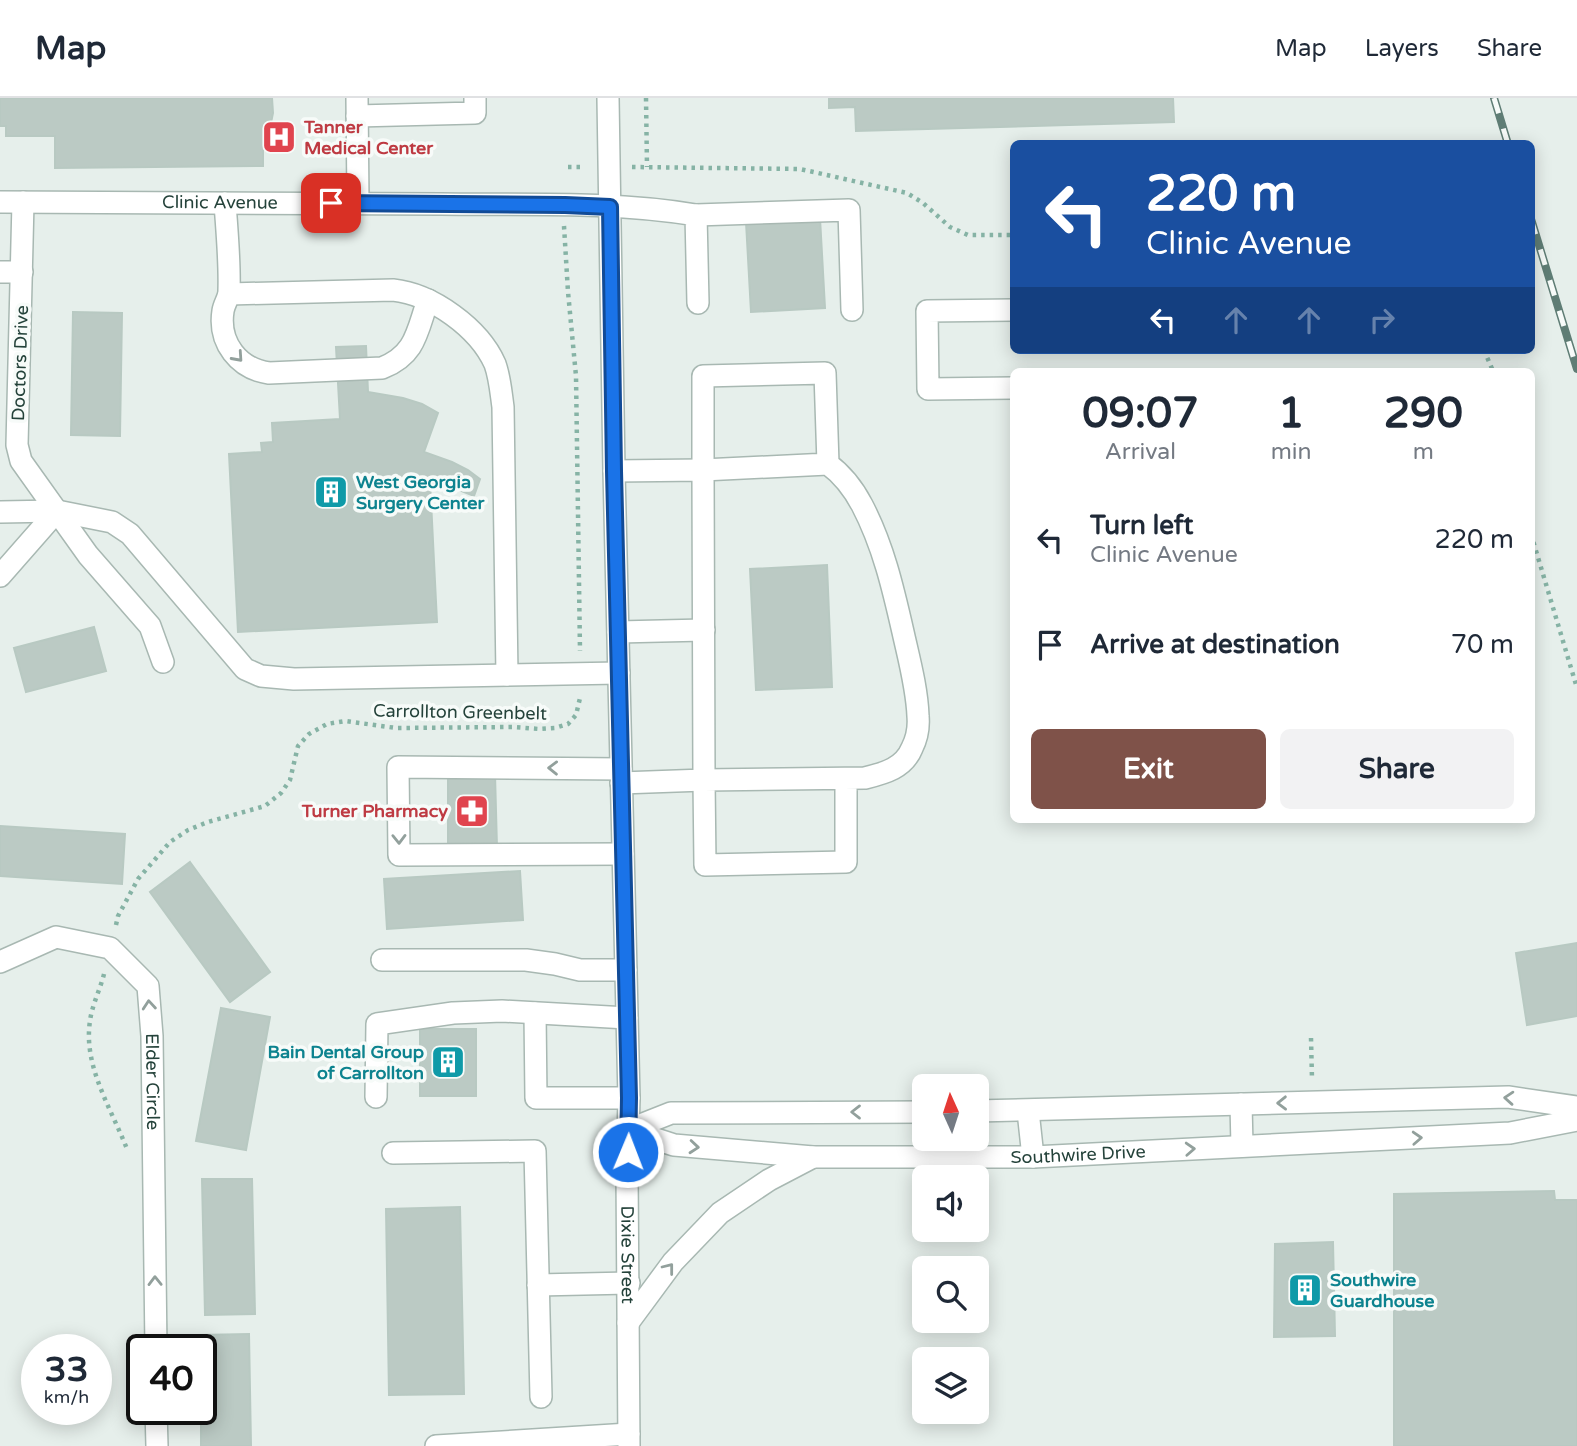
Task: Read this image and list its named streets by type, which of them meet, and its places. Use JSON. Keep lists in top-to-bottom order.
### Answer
{
  "streets": {
    "street": [
      "Clinic Avenue",
      "Doctors Drive",
      "Elder Circle",
      "Southwire Drive",
      "Dixie Street"
    ],
    "path": ["Carrollton Greenbelt"]
  },
  "crossings": [
    ["Clinic Avenue", "Doctors Drive"],
    ["Clinic Avenue", "Dixie Street"],
    ["Carrollton Greenbelt", "Elder Circle"],
    ["Southwire Drive", "Dixie Street"]
  ],
  "one_way": ["Elder Circle"],
  "places": {
    "hospital": ["Tanner Medical Center"],
    "building": ["West Georgia Surgery Center", "Bain Dental Group of Carrollton", "Southwire Guardhouse"],
    "pharmacy": ["Turner Pharmacy"]
  },
  "north": "top",
  "page": {
    "header": "Map",
    "nav": ["Map", "Layers", "Share"],
    "turn": ["220 m", "Clinic Avenue"],
    "eta": [
      "09:07",
      "Arrival",
      "1",
      "min",
      "290",
      "m"
    ],
    "list": [
      {
        "name": "Turn left",
        "note": "Clinic Avenue",
        "value": "220 m"
      },
      {
        "name": "Arrive at destination",
        "value": "70 m"
      }
    ],
    "buttons": ["Exit", "Share"],
    "speed": "33 km/h",
    "limit": "40"
  }
}
